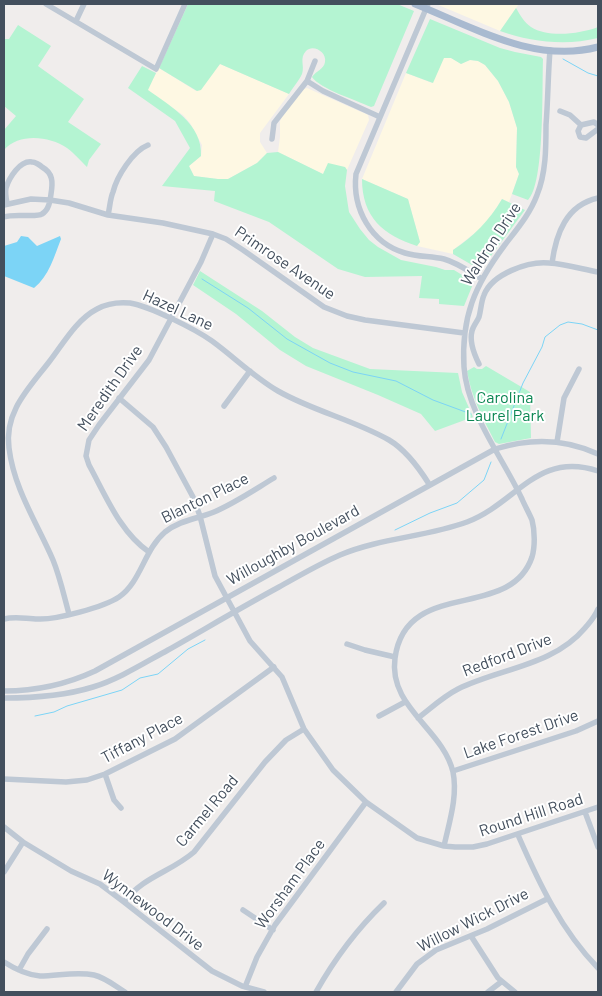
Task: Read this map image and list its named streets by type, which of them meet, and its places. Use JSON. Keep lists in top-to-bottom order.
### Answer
{
  "streets": {
    "street": [
      "Waldron Drive",
      "Primrose Avenue",
      "Hazel Lane",
      "Meredith Drive",
      "Blanton Place",
      "Willoughby Boulevard",
      "Redford Drive",
      "Lake Forest Drive",
      "Tiffany Place",
      "Carmel Road",
      "Round Hill Road",
      "Worsham Place",
      "Wynnewood Drive",
      "Willow Wick Drive"
    ]
  },
  "crossings": [
    ["Waldron Drive", "Primrose Avenue"],
    ["Waldron Drive", "Willoughby Boulevard"],
    ["Waldron Drive", "Redford Drive"],
    ["Waldron Drive", "Lake Forest Drive"],
    ["Waldron Drive", "Round Hill Road"],
    ["Primrose Avenue", "Meredith Drive"],
    ["Hazel Lane", "Meredith Drive"],
    ["Hazel Lane", "Blanton Place"],
    ["Hazel Lane", "Willoughby Boulevard"],
    ["Meredith Drive", "Blanton Place"],
    ["Meredith Drive", "Round Hill Road"],
    ["Blanton Place", "Round Hill Road"],
    ["Willoughby Boulevard", "Round Hill Road"],
    ["Tiffany Place", "Round Hill Road"],
    ["Carmel Road", "Round Hill Road"],
    ["Carmel Road", "Wynnewood Drive"],
    ["Round Hill Road", "Worsham Place"],
    ["Worsham Place", "Wynnewood Drive"]
  ],
  "parks": ["Carolina Laurel Park"]
}
